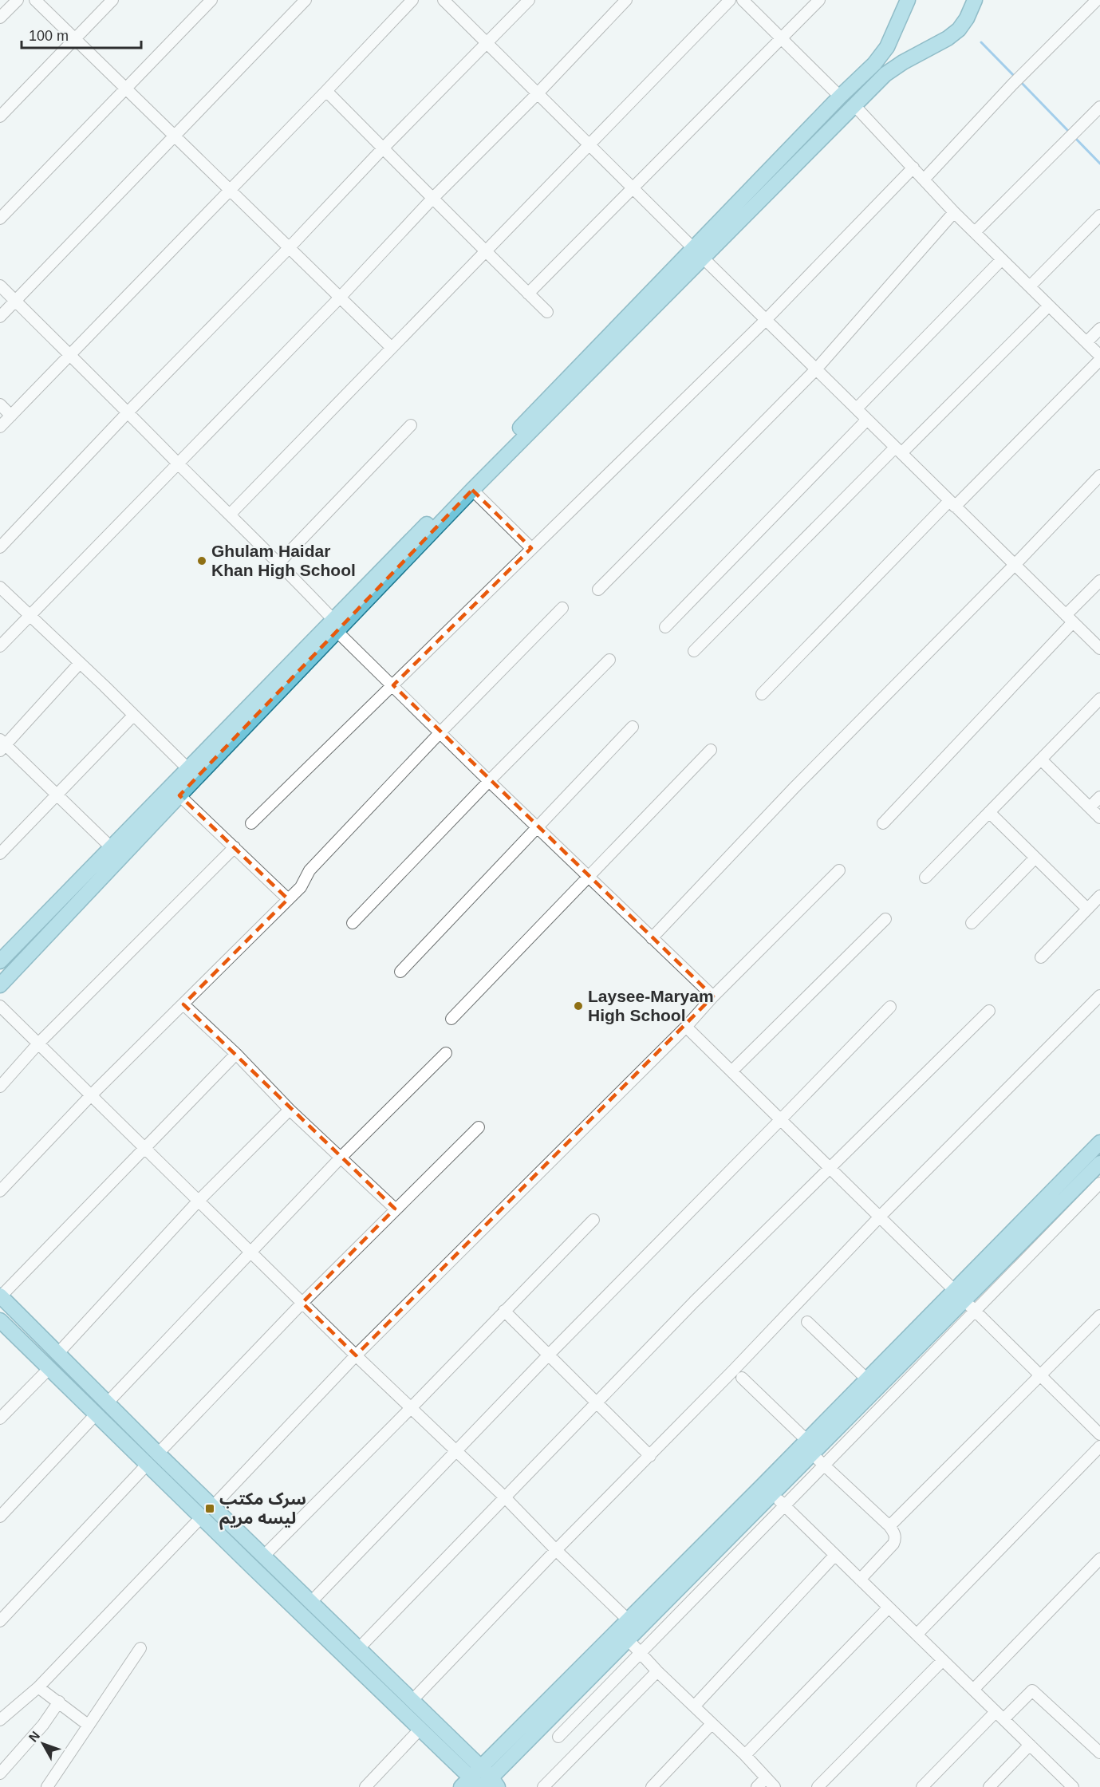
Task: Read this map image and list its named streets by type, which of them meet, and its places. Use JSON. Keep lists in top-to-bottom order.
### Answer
{
  "places": {
    "other": ["Ghulam Haidar Khan High School", "Laysee-Maryam High School"],
    "transit": ["سرک مکتب لیسه مریم"]
  },
  "scale_bar": "100 m",
  "north": "top left"
}
